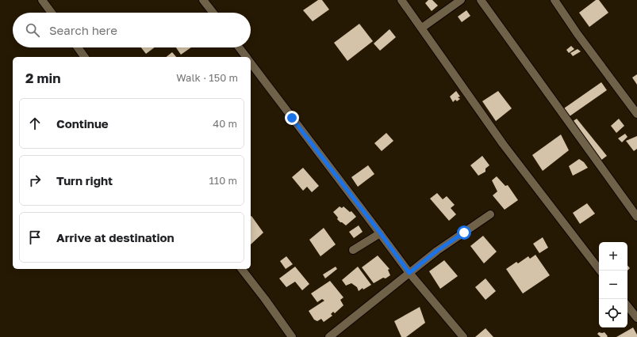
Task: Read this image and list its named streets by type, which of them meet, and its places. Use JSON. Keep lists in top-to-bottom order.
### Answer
{
  "page": {
    "search": "Search here",
    "heading": ["2 min", "Walk · 150 m"],
    "list": [
      ["Continue", "40 m"],
      ["Turn right", "110 m"],
      "Arrive at destination"
    ],
    "map_buttons": ["+", "−"]
  }
}
